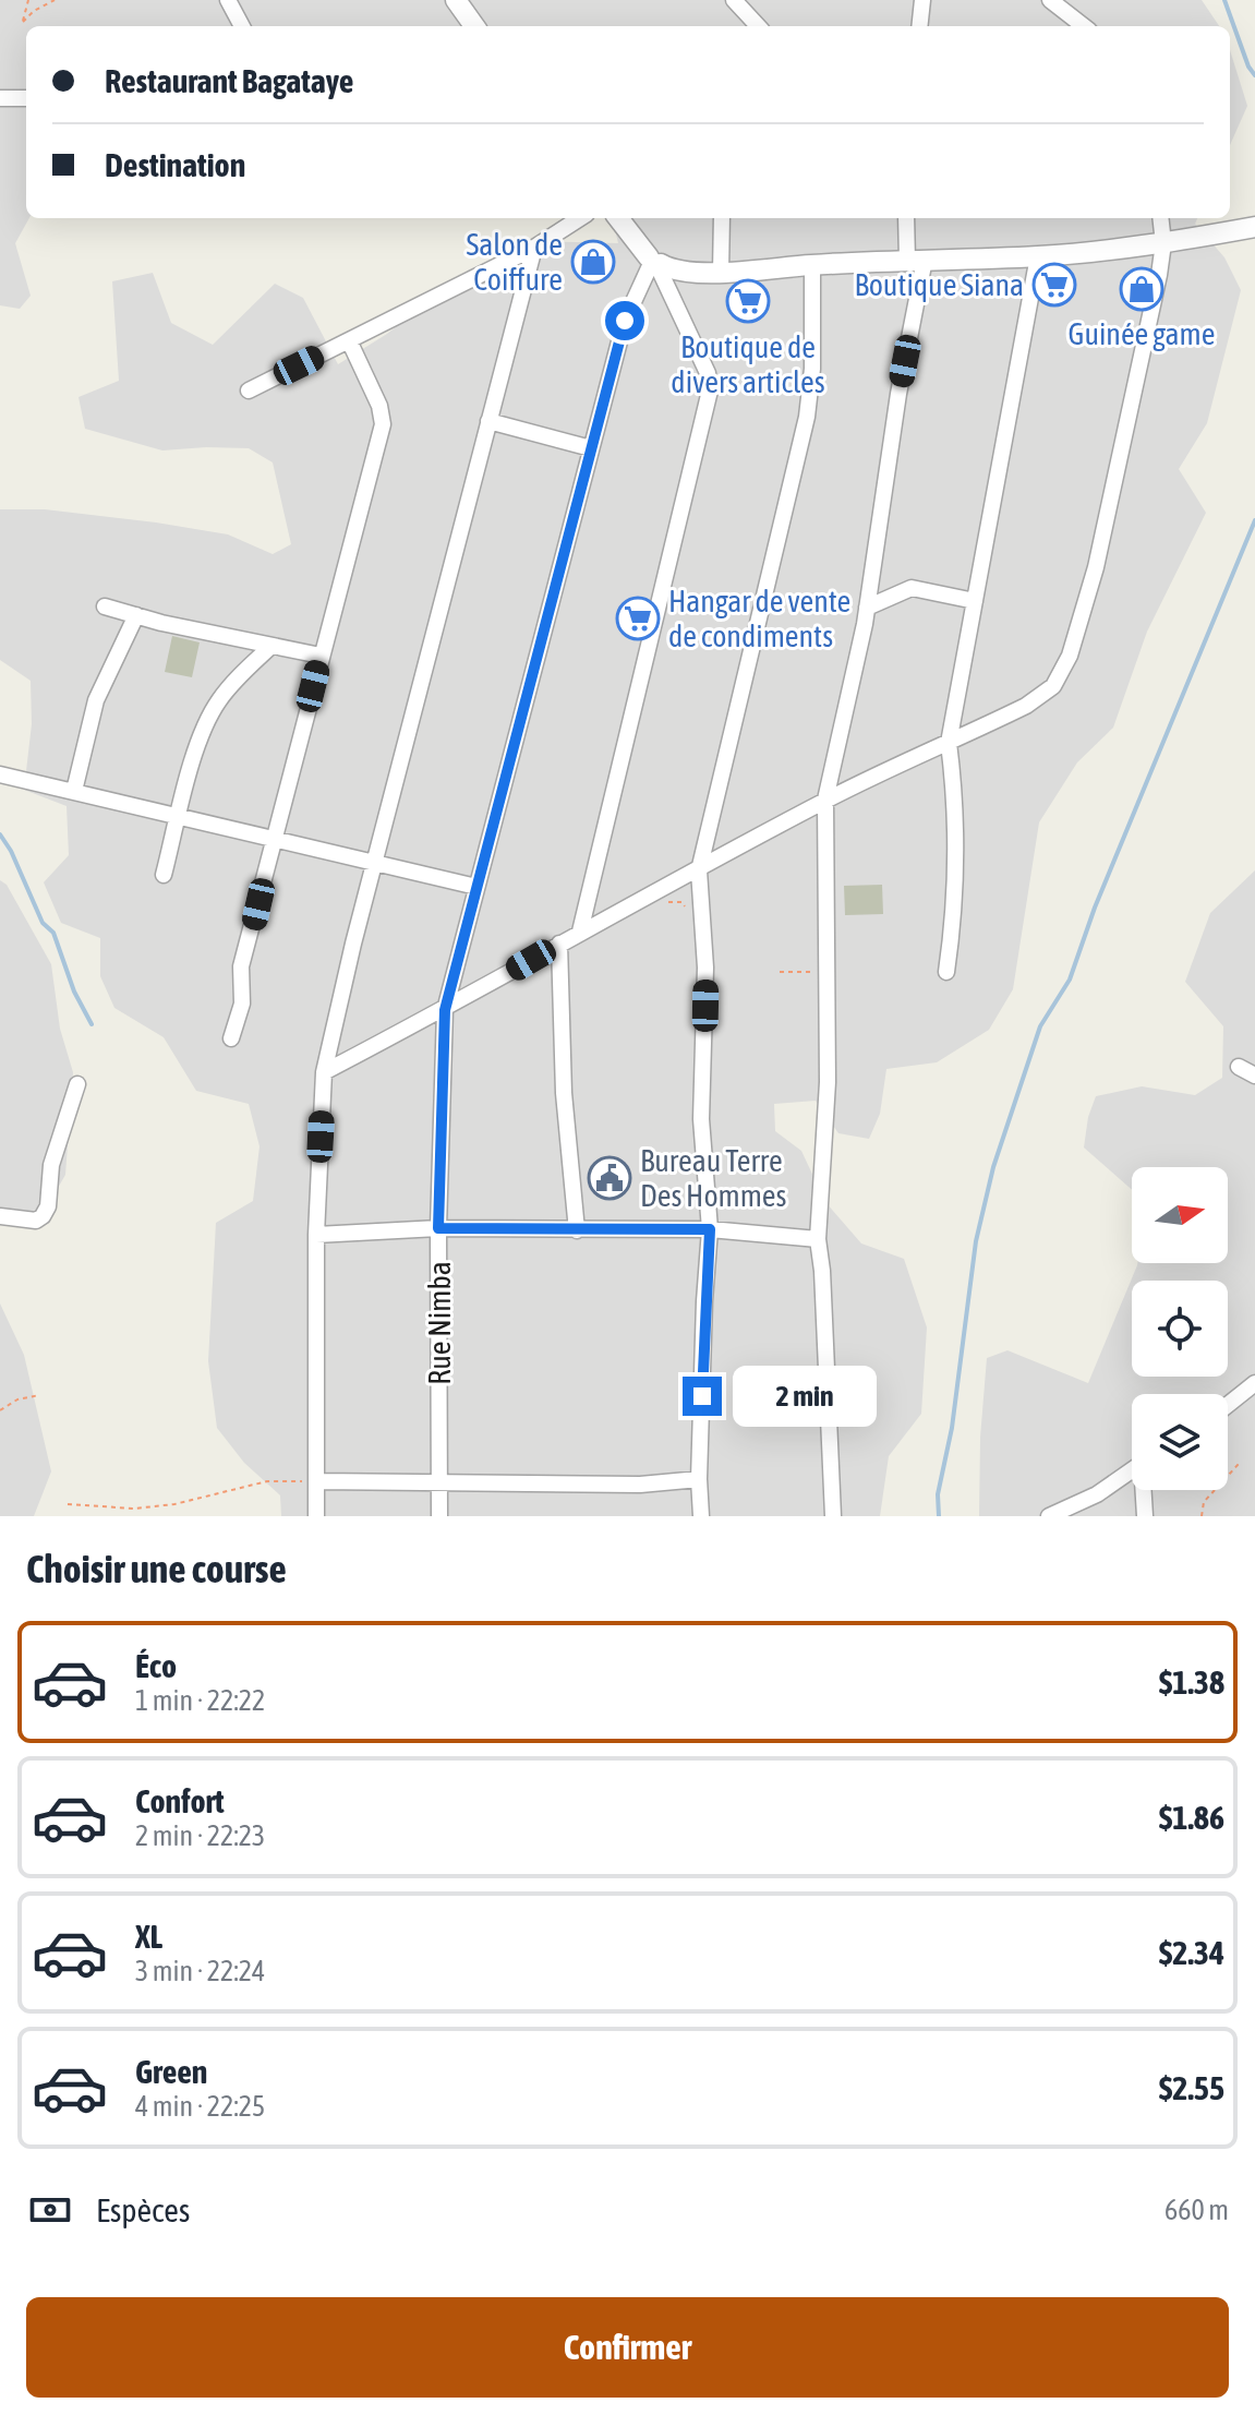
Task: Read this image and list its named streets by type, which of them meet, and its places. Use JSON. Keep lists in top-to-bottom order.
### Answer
{
  "streets": {
    "street": ["Rue Nimba"]
  },
  "places": {
    "shop": ["Salon de Coiffure", "Guinée game"],
    "supermarket": ["Boutique Siana", "Boutique de divers articles", "Hangar de vente de condiments"],
    "public building": ["Bureau Terre Des Hommes"]
  },
  "north": "right",
  "page": {
    "banner": ["Restaurant Bagataye", "Destination"],
    "bubble": "2 min",
    "heading": "Choisir une course",
    "list": [
      {
        "name": "Éco",
        "note": "1 min · 22:22",
        "value": "$1.38"
      },
      {
        "name": "Confort",
        "note": "2 min · 22:23",
        "value": "$1.86"
      },
      {
        "name": "XL",
        "note": "3 min · 22:24",
        "value": "$2.34"
      },
      {
        "name": "Green",
        "note": "4 min · 22:25",
        "value": "$2.55"
      }
    ],
    "pay": ["Espèces", "660 m"],
    "buttons": "Confirmer"
  }
}
